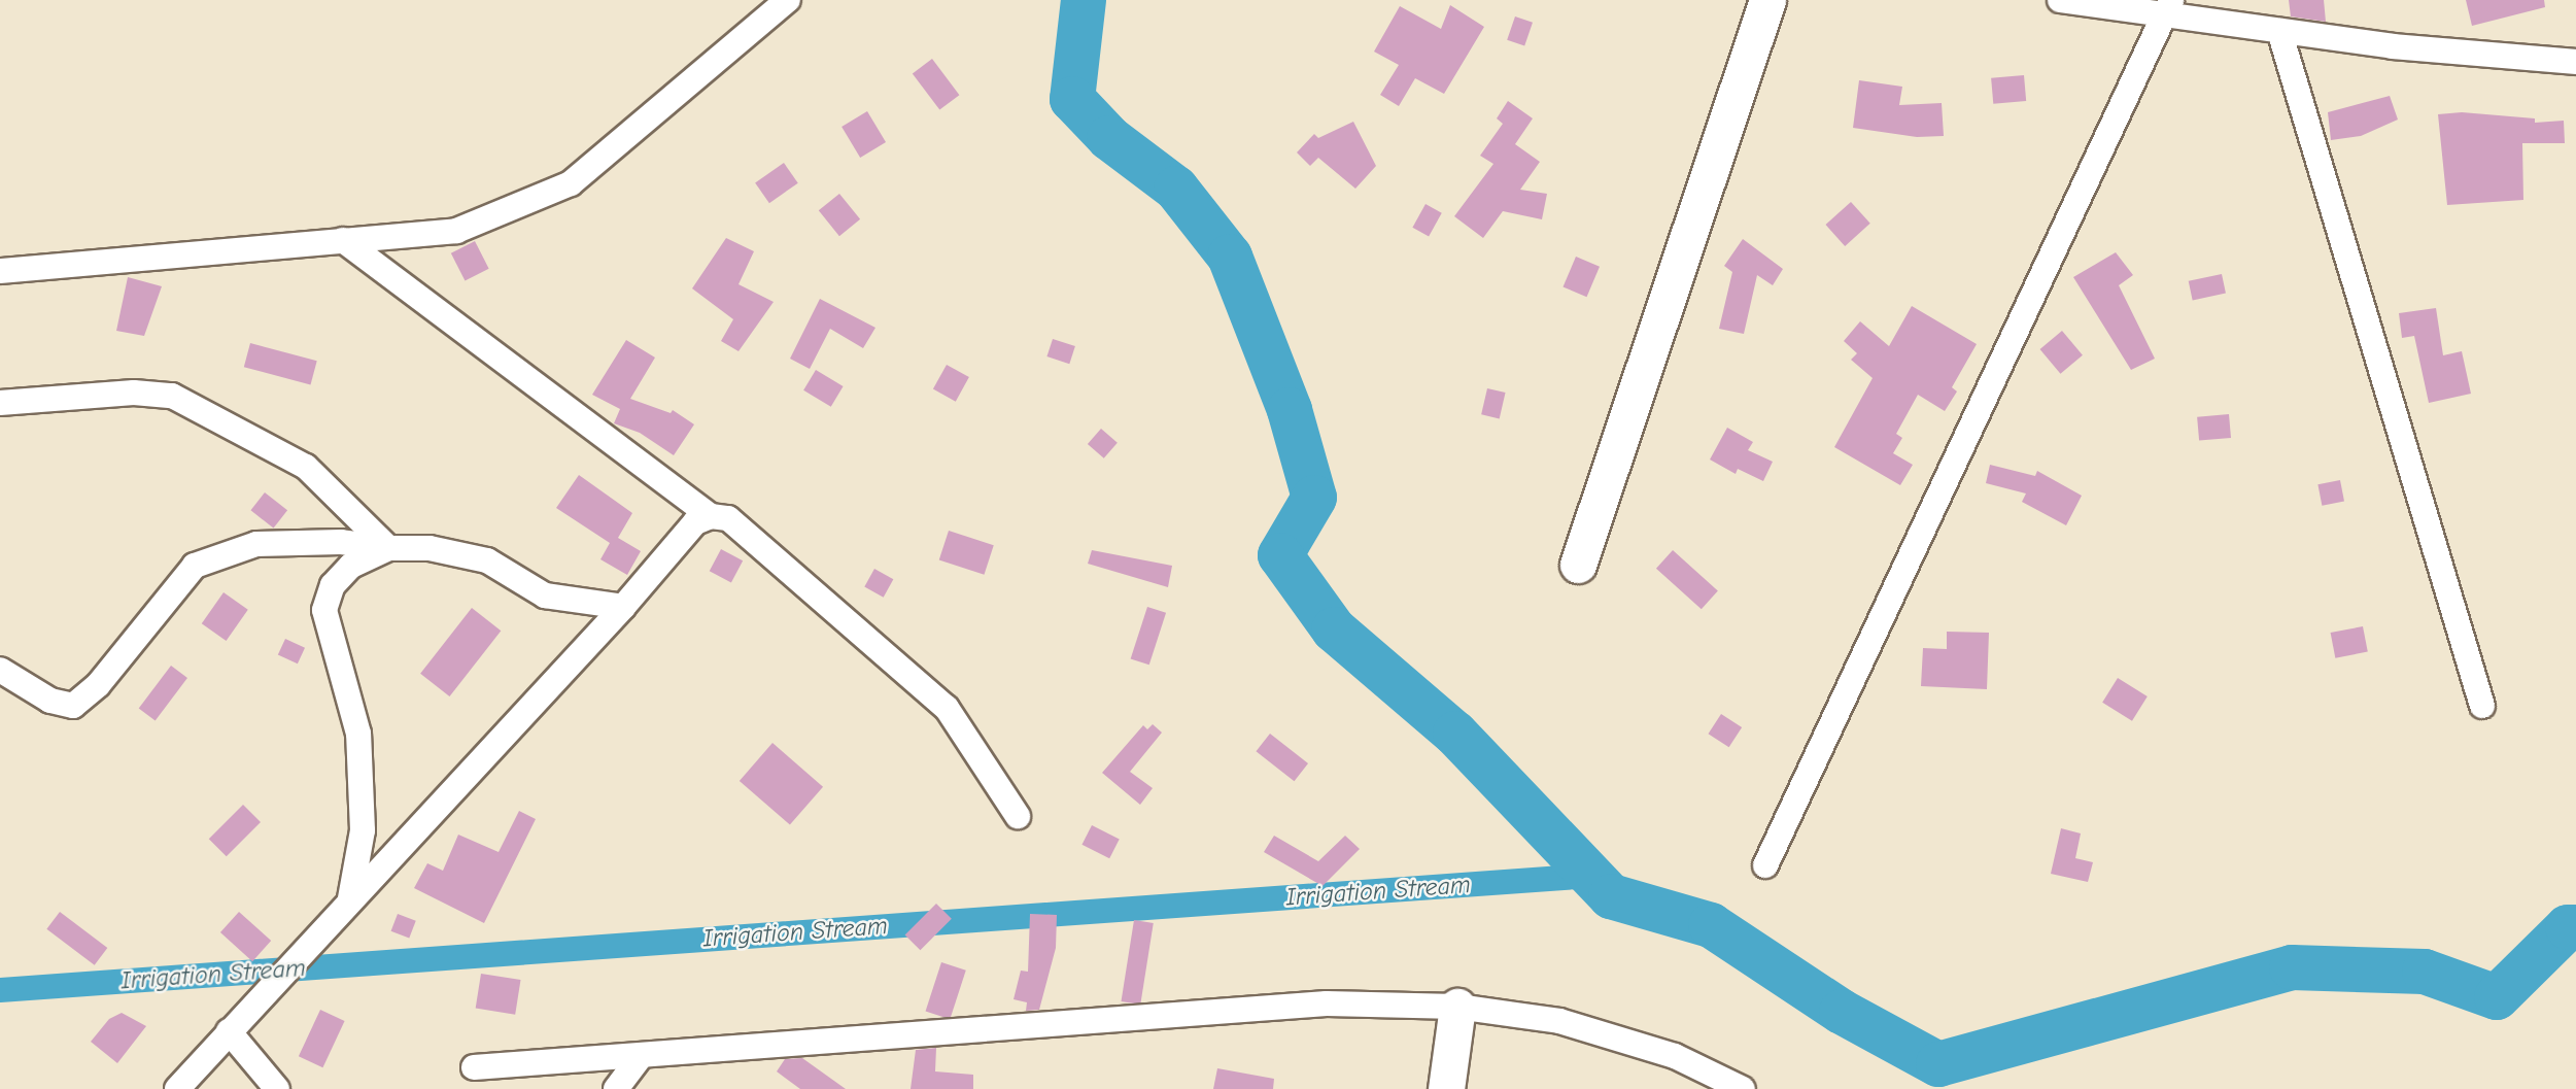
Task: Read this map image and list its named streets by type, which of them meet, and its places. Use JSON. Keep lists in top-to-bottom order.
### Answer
{
  "water": ["Irrigation Stream"]
}
